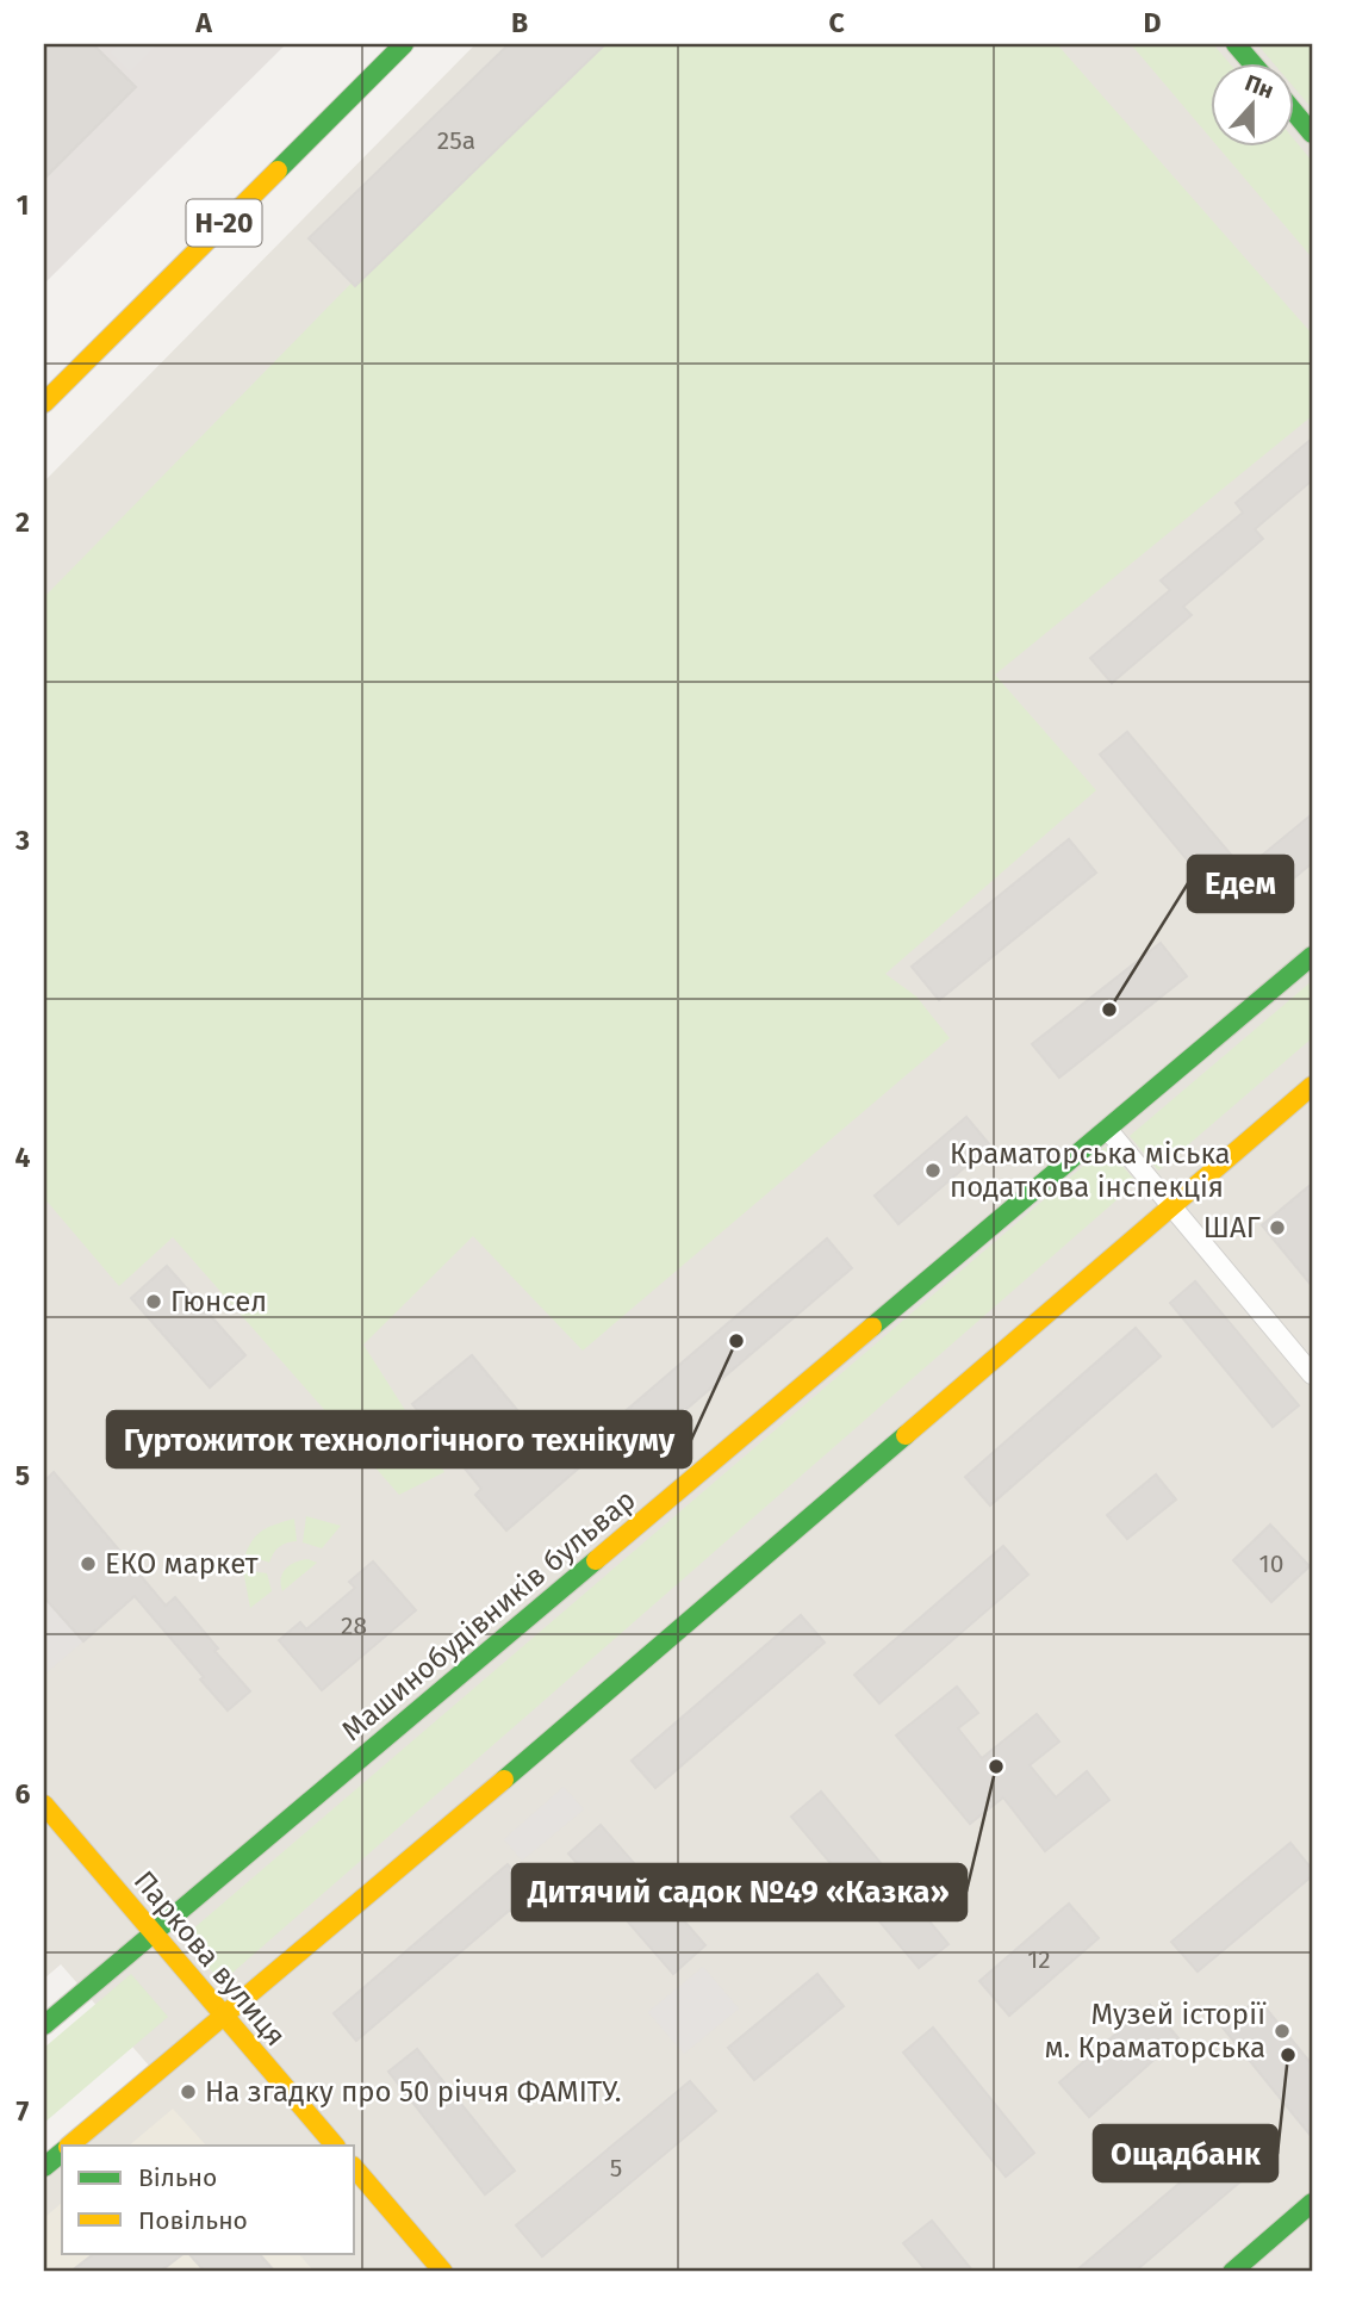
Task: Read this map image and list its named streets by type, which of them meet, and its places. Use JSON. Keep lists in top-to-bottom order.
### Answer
{
  "streets": {
    "street": ["Н-20", "Машинобудівників бульвар", "Паркова вулиця"]
  },
  "crossings": [
    ["Машинобудівників бульвар", "Паркова вулиця"]
  ],
  "places": [
    "Едем",
    "Краматорська міська податкова інспекція",
    "ШАГ",
    "Гюнсел",
    "Гуртожиток технологічного технікуму",
    "ЕКО маркет",
    "Дитячий садок №49 «Казка»",
    "Музей історії м. Краматорська",
    "Ощадбанк",
    "На згадку про 50 річчя ФАМІТУ."
  ],
  "house_numbers": [
    "25а",
    "10",
    "28",
    "12",
    "5"
  ],
  "legend": ["Вільно", "Повільно"],
  "north": "top",
  "grid": {
    "columns": [
      "A",
      "B",
      "C",
      "D"
    ],
    "rows": [
      "1",
      "2",
      "3",
      "4",
      "5",
      "6",
      "7"
    ]
  }
}
